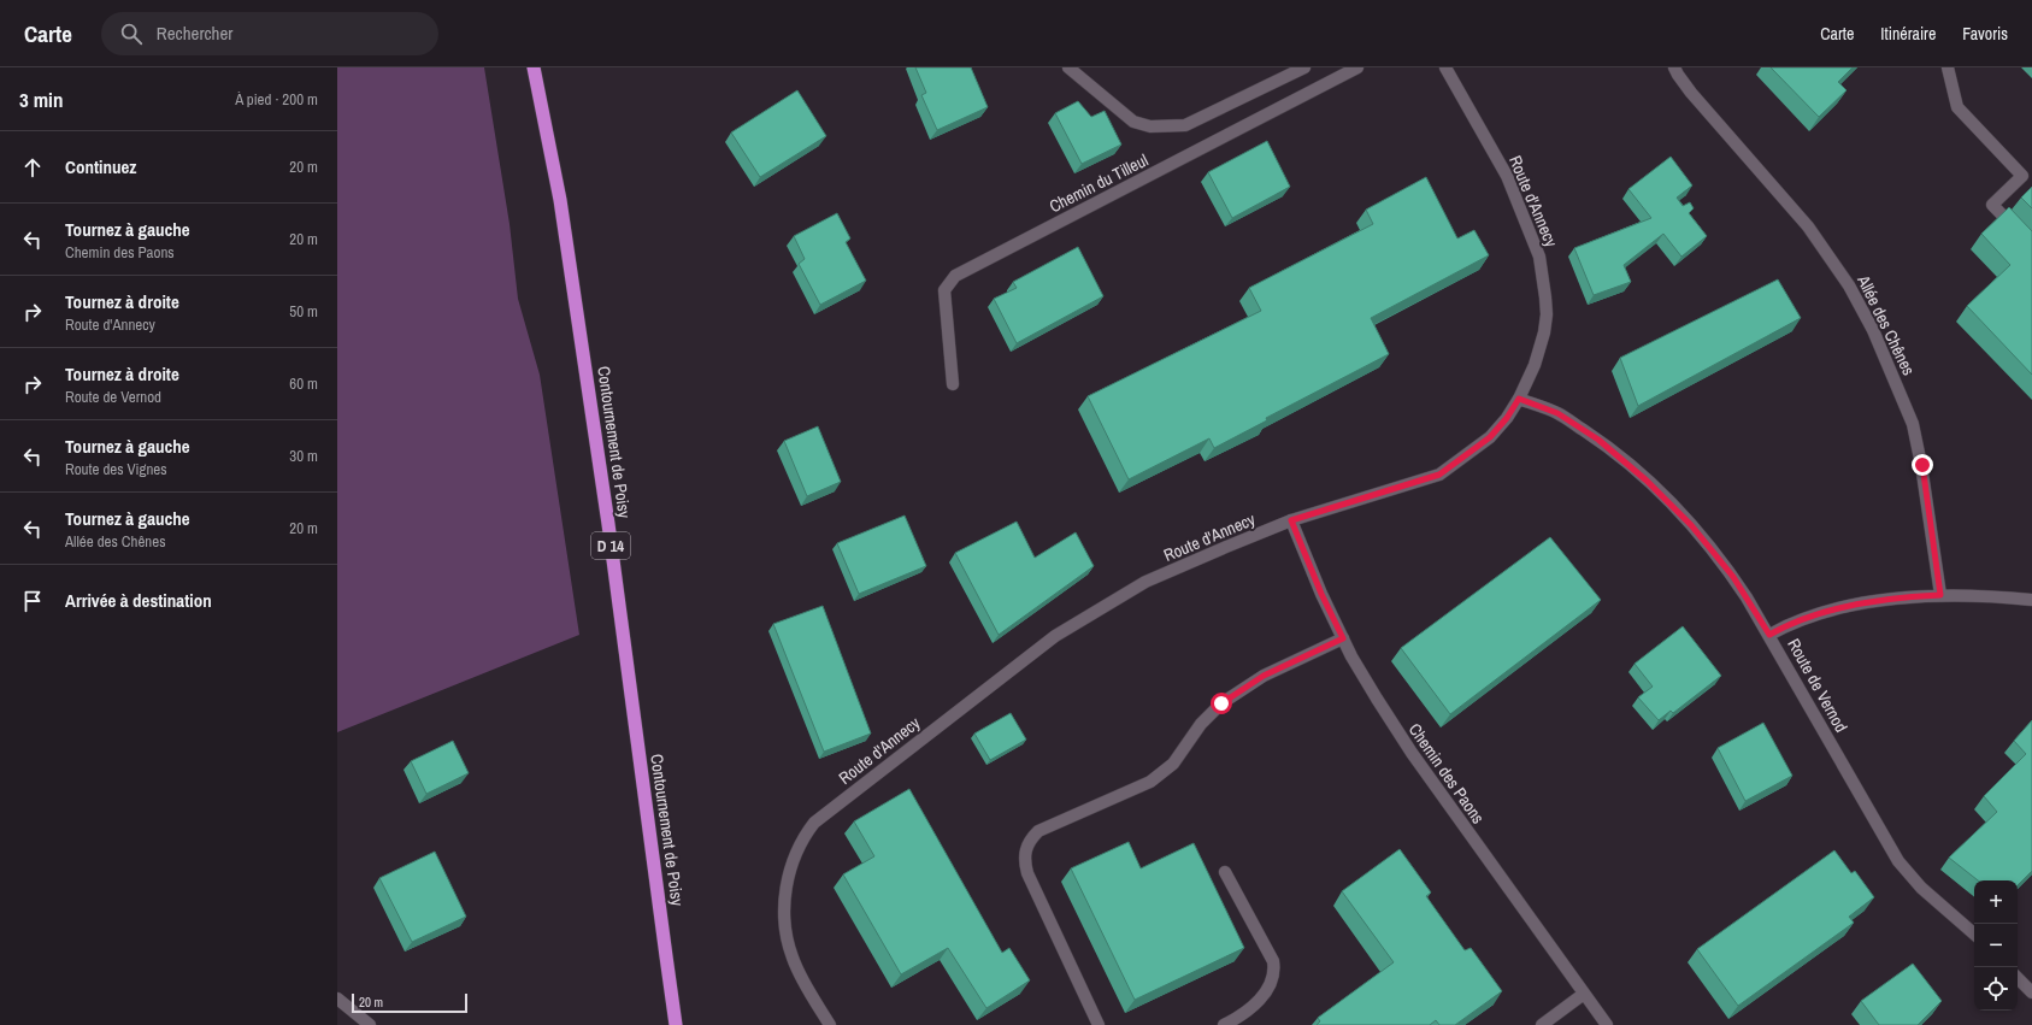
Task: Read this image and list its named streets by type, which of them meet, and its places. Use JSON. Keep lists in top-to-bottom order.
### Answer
{
  "streets": {
    "highway": ["Contournement de Poisy", "D 14"],
    "street": [
      "Chemin du Tilleul",
      "Route d'Annecy",
      "Allée des Chênes",
      "Route de Vernod",
      "Chemin des Paons"
    ]
  },
  "crossings": [
    ["Route d'Annecy", "Route de Vernod"],
    ["Route d'Annecy", "Chemin des Paons"]
  ],
  "scale_bar": "20 m",
  "page": {
    "header": "Carte",
    "search": "Rechercher",
    "nav": ["Carte", "Itinéraire", "Favoris"],
    "heading": ["3 min", "À pied · 200 m"],
    "list": [
      ["Continuez", "20 m"],
      ["Tournez à gauche", "Chemin des Paons", "20 m"],
      ["Tournez à droite", "Route d'Annecy", "50 m"],
      ["Tournez à droite", "Route de Vernod", "60 m"],
      ["Tournez à gauche", "Route des Vignes", "30 m"],
      ["Tournez à gauche", "Allée des Chênes", "20 m"],
      "Arrivée à destination"
    ],
    "map_buttons": ["+", "−"],
    "scale": "20 m"
  }
}
